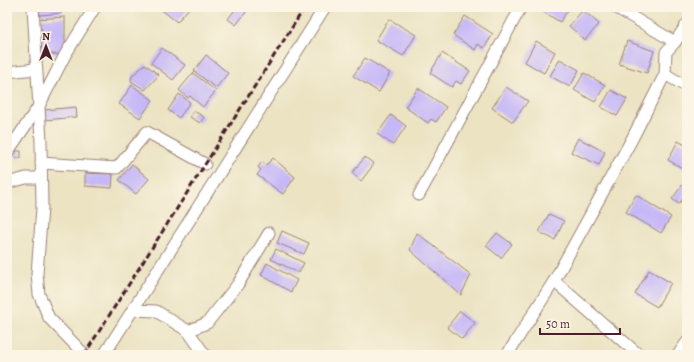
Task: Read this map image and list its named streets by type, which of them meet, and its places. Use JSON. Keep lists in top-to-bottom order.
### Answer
{
  "scale_bar": "50 m",
  "north": "top"
}
